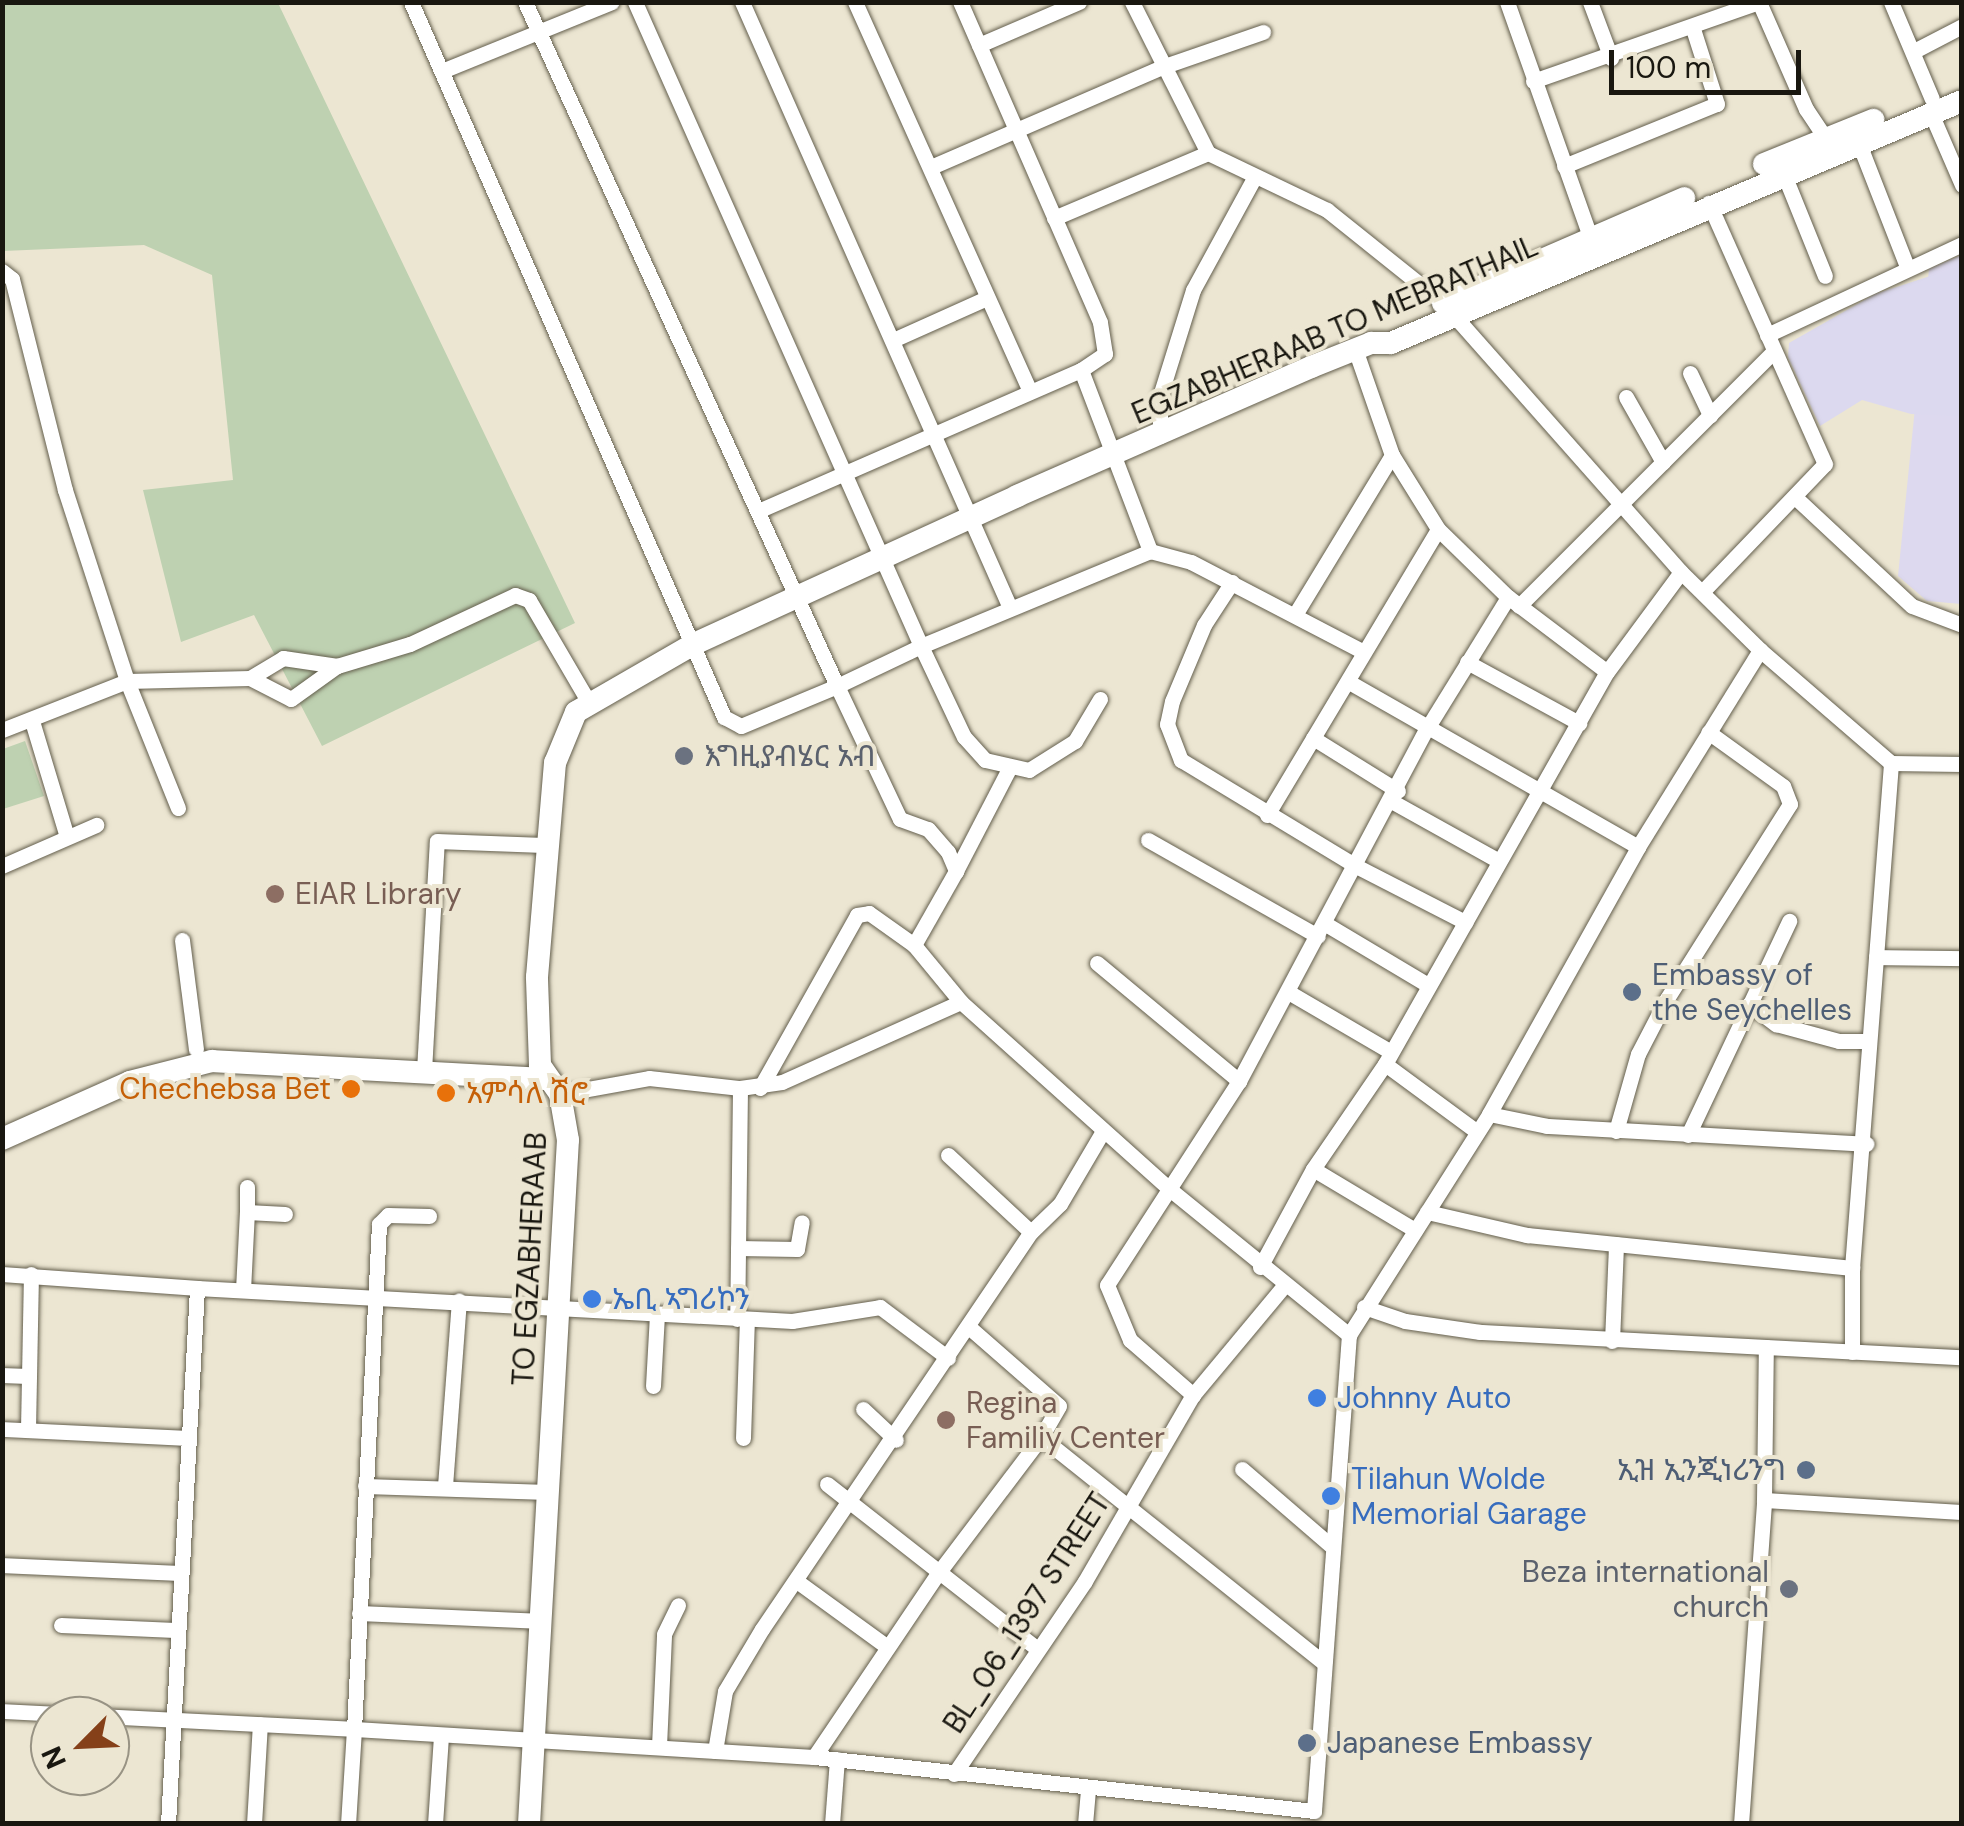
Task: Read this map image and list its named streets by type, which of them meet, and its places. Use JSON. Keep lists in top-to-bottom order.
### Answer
{
  "streets": {
    "main road": ["EGZABHERAAB TO MEBRATHAIL", "TO EGZABHERAAB"],
    "street": ["BL_06_1397 STREET"]
  },
  "crossings": [
    ["EGZABHERAAB TO MEBRATHAIL", "TO EGZABHERAAB"]
  ],
  "places": [
    "እግዚያብሄር አብ",
    "EIAR Library",
    "Embassy of the Seychelles",
    "Chechebsa Bet",
    "አምሳለ ሽሮ",
    "ኤቢ ኣግሪኮን",
    "Johnny Auto",
    "Regina Familiy Center",
    "ኢዝ ኢንጂነሪንግ",
    "Tilahun Wolde Memorial Garage",
    "Beza international church",
    "Japanese Embassy"
  ],
  "scale_bar": "100 m",
  "north": "bottom left"
}
